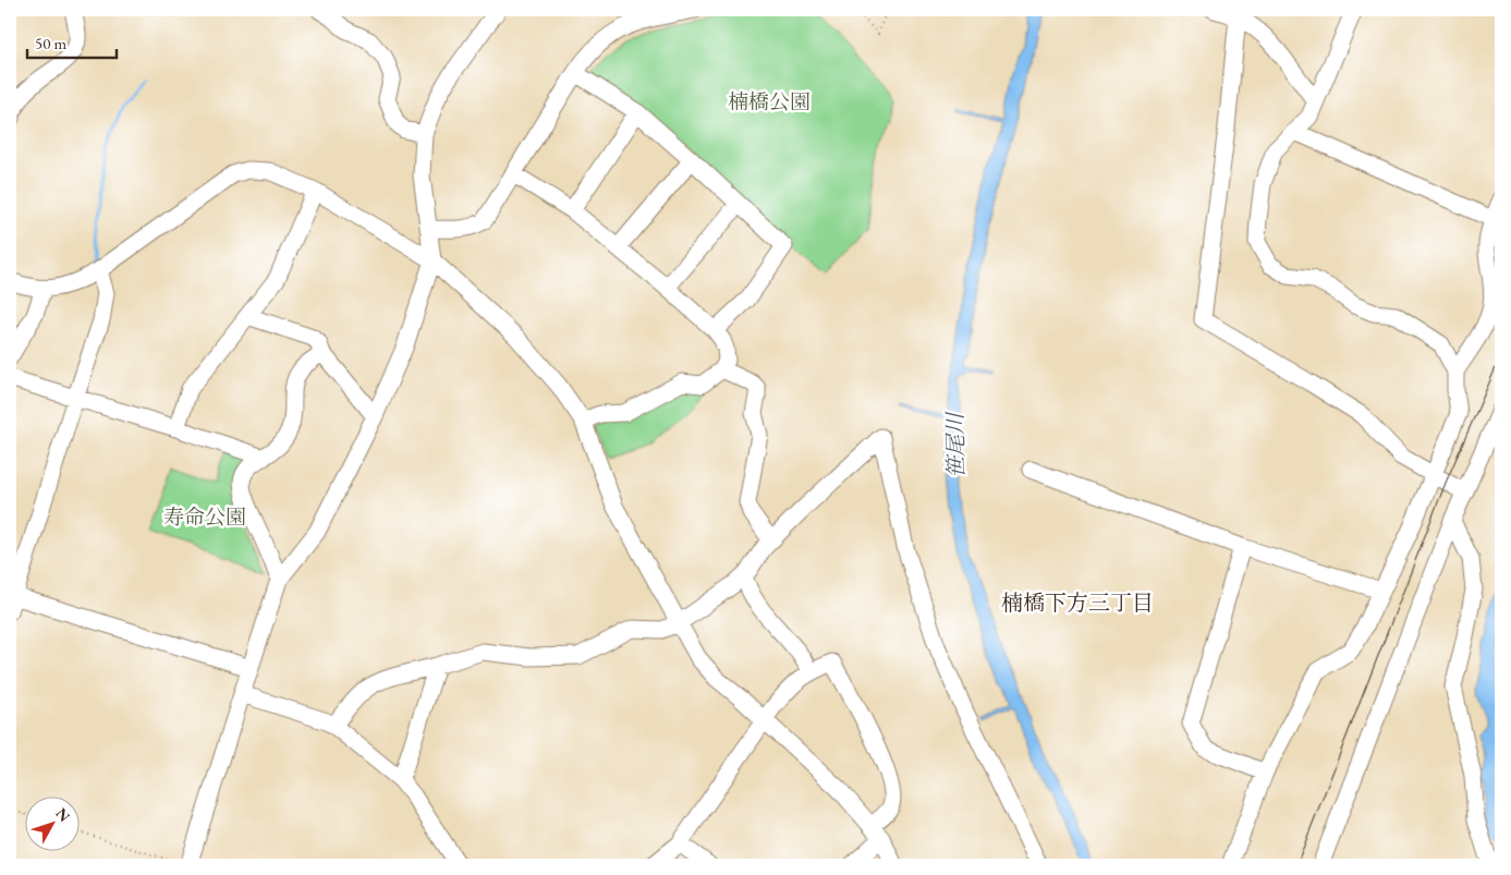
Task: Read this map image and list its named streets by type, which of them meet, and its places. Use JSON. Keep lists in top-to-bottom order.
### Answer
{
  "districts": ["楠橋下方三丁目"],
  "water": ["笹尾川"],
  "parks": ["楠橋公園", "寿命公園"],
  "scale_bar": "50 m",
  "north": "top right"
}
